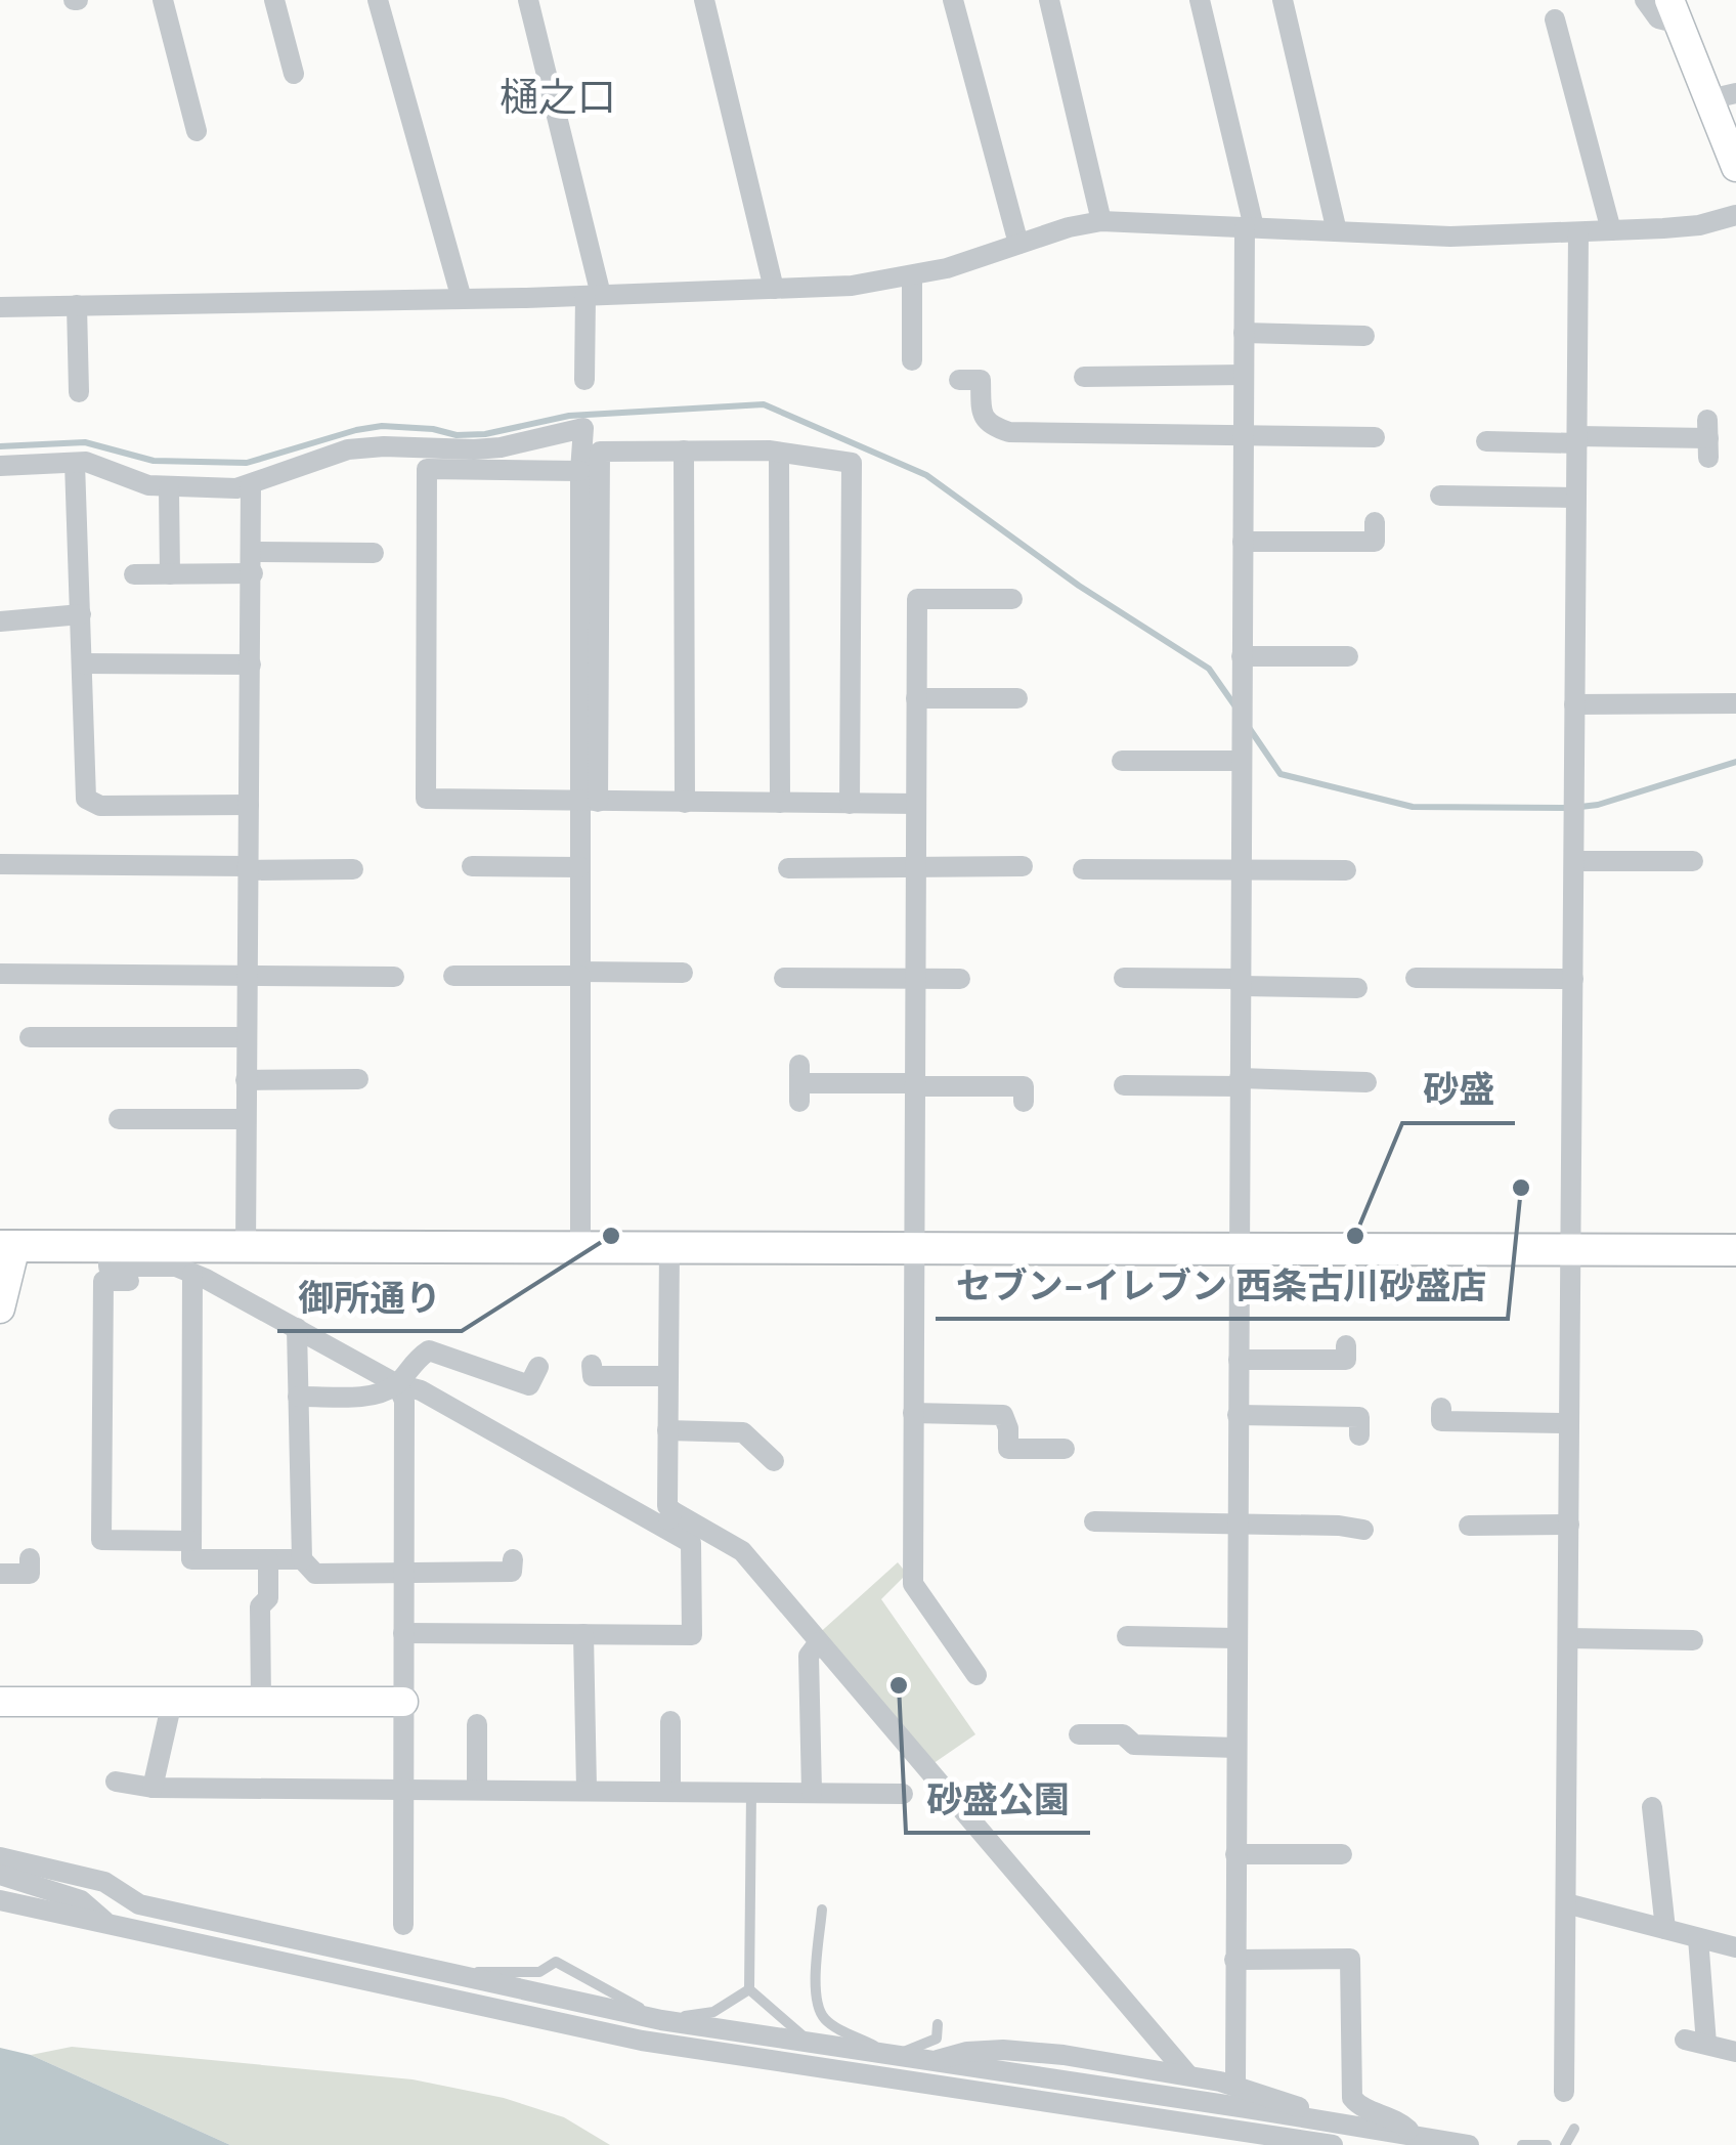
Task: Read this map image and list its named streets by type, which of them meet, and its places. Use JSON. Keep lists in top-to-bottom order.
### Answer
{
  "districts": ["樋之口"],
  "places": [
    "セブン-イレブン 西条古川砂盛店",
    "御所通り",
    "砂盛",
    "砂盛公園"
  ]
}
